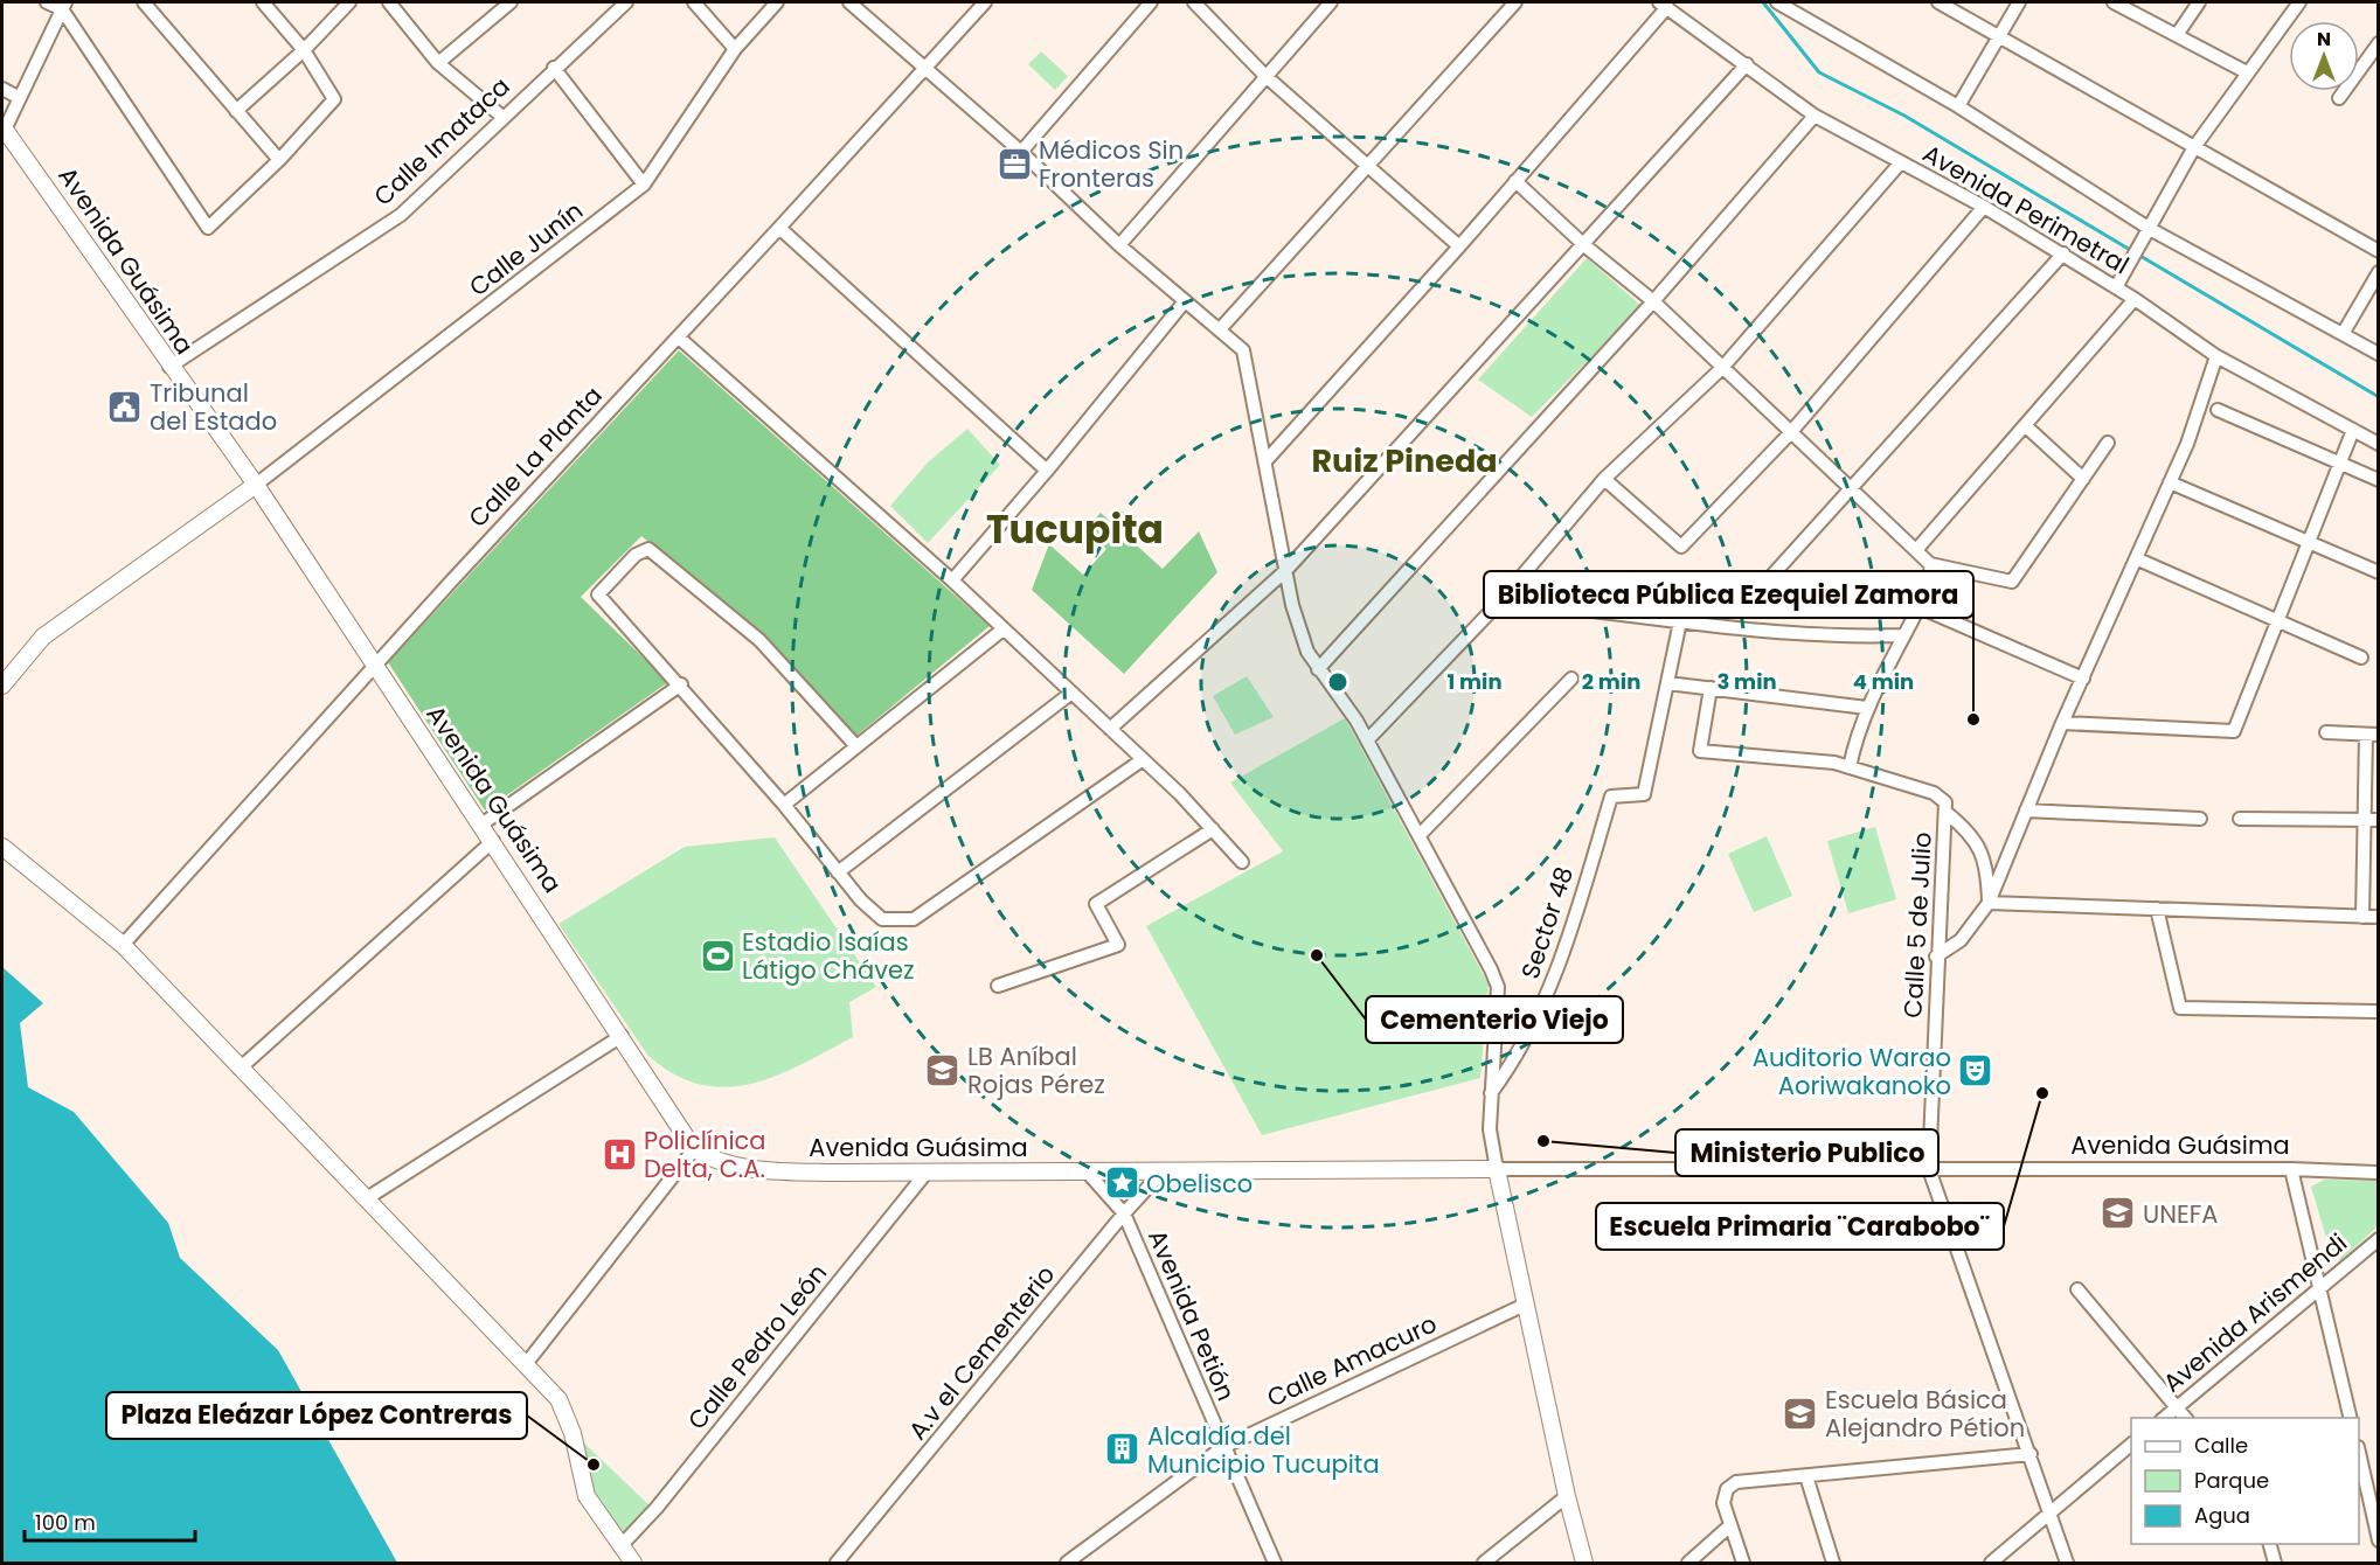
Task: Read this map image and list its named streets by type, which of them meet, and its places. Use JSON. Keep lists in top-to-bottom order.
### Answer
{
  "streets": {
    "main road": ["Avenida Guásima"],
    "street": [
      "Calle Imataca",
      "Avenida Perimetral",
      "Calle Junín",
      "Calle La Planta",
      "Sector 48",
      "Calle 5 de Julio",
      "Avenida Arismendi",
      "Avenida Petión",
      "Calle Pedro León",
      "A.v el Cementerio",
      "Calle Amacuro"
    ]
  },
  "crossings": [
    ["Calle Imataca", "Avenida Guásima"],
    ["Calle Junín", "Avenida Guásima"],
    ["Avenida Guásima", "Calle La Planta"],
    ["Avenida Guásima", "Calle 5 de Julio"],
    ["Avenida Guásima", "Avenida Petión"],
    ["Avenida Guásima", "Calle Pedro León"],
    ["Avenida Guásima", "A.v el Cementerio"],
    ["Avenida Petión", "A.v el Cementerio"],
    ["Avenida Petión", "Calle Amacuro"]
  ],
  "districts": ["Ruiz Pineda", "Tucupita"],
  "places": {
    "office": ["Médicos Sin Fronteras"],
    "public building": ["Tribunal del Estado"],
    "other": [
      "Biblioteca Pública Ezequiel Zamora",
      "Cementerio Viejo",
      "Escuela Primaria ¨Carabobo¨",
      "Ministerio Publico",
      "Plaza Eleázar López Contreras"
    ],
    "sports": ["Estadio Isaías Látigo Chávez"],
    "school or university": ["LB Aníbal Rojas Pérez", "UNEFA", "Escuela Básica Alejandro Pétion"],
    "theatre": ["Auditorio Warao Aoriwakanoko"],
    "hospital": ["Policlínica Delta, C.A."],
    "place": ["Obelisco"],
    "building": ["Alcaldía del Municipio Tucupita"]
  },
  "legend": ["Calle", "Parque", "Agua"],
  "scale_bar": "100 m",
  "north": "top",
  "rings": [
    "1 min",
    "2 min",
    "3 min",
    "4 min"
  ]
}
